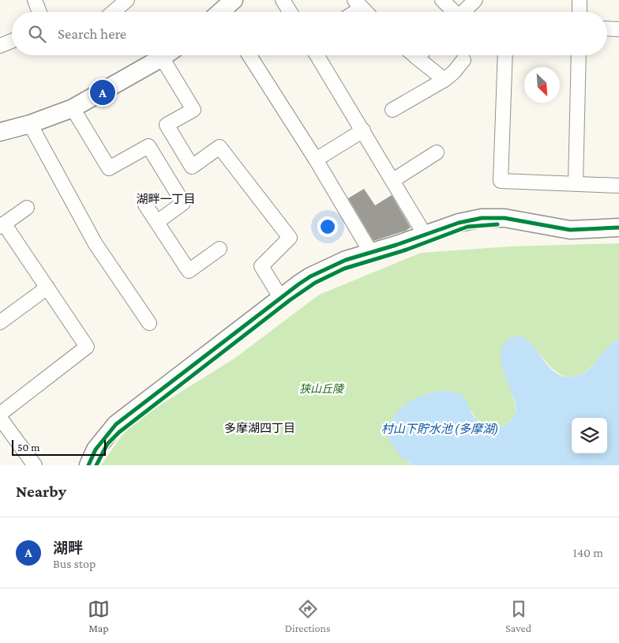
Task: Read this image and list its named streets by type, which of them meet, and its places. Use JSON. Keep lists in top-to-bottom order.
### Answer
{
  "districts": ["湖畔一丁目", "多摩湖四丁目"],
  "water": ["村山下貯水池 (多摩湖)"],
  "parks": ["狭山丘陵"],
  "scale_bar": "50 m",
  "north": "bottom right",
  "page": {
    "search": "Search here",
    "pins": "A",
    "scale": "50 m",
    "heading": "Nearby",
    "list": [
      {
        "mark": "A",
        "name": "湖畔",
        "note": "Bus stop",
        "value": "140 m"
      }
    ],
    "nav": ["Map", "Directions", "Saved"]
  }
}
